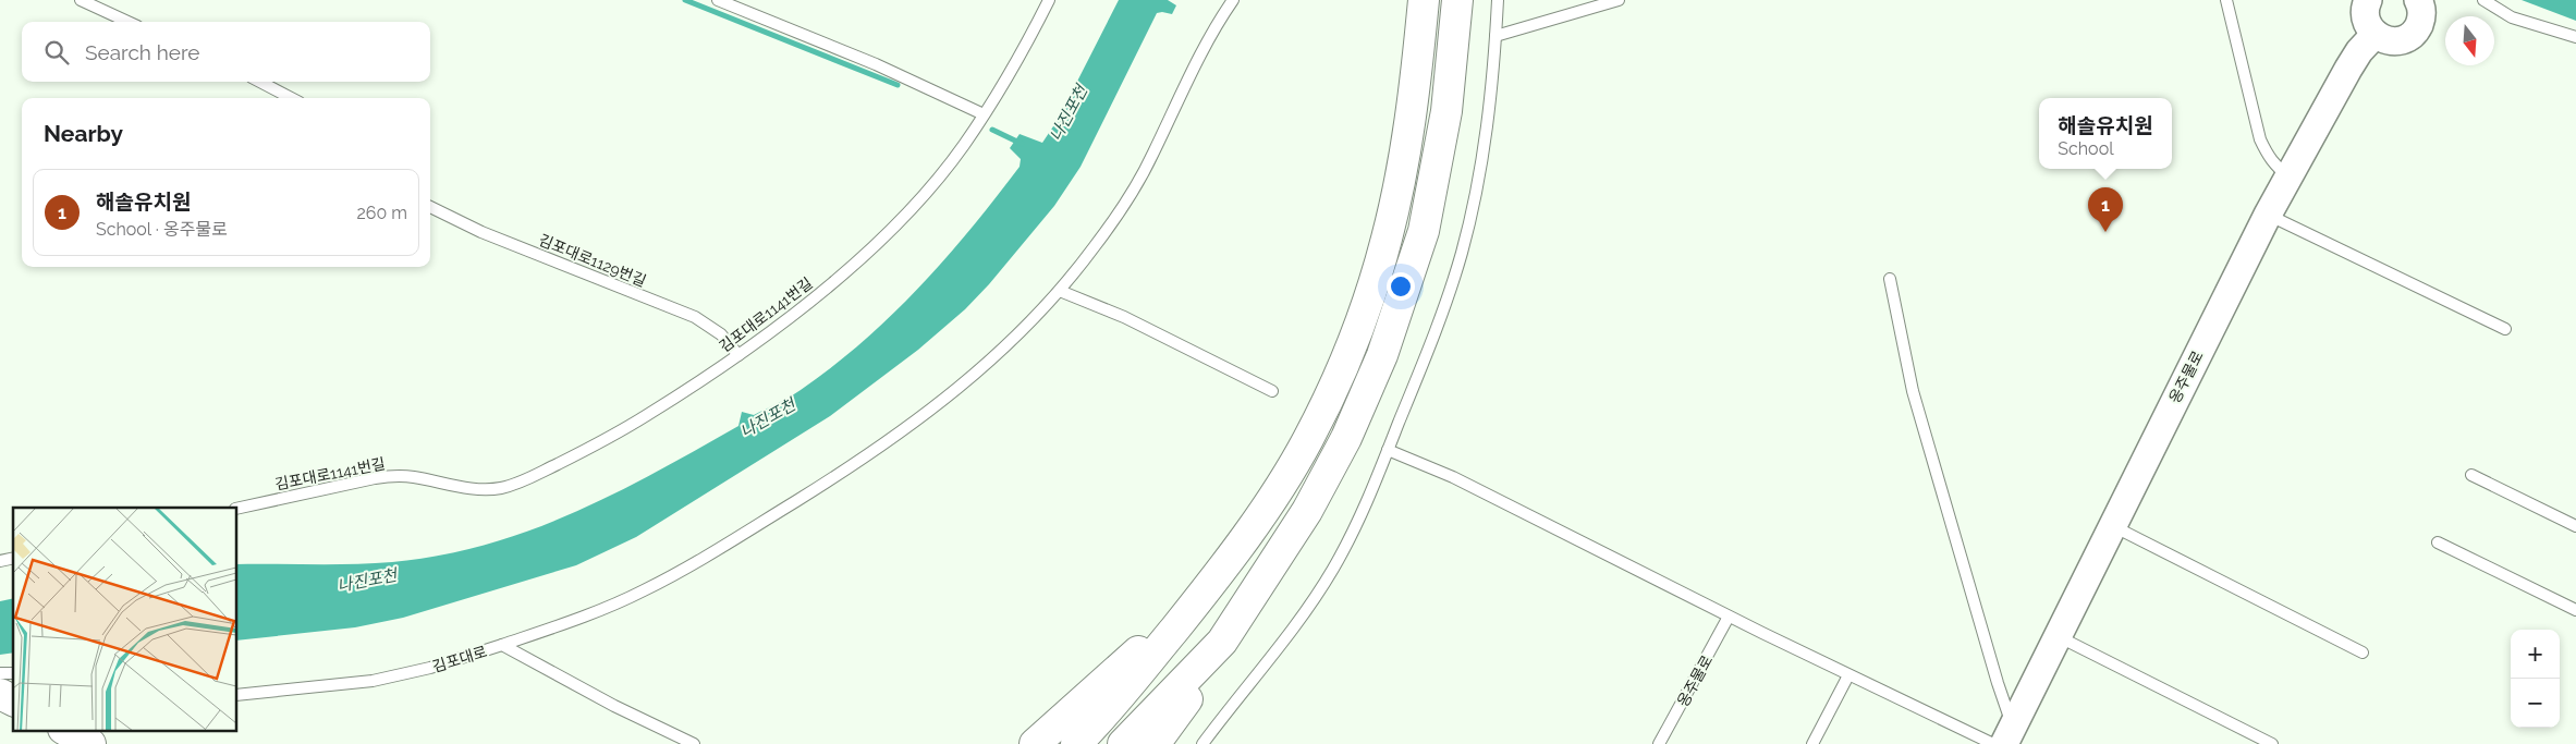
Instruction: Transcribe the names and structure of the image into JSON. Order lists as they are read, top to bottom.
{
  "streets": {
    "street": ["옹주물로"],
    "lane": ["김포대로1129번길", "김포대로1141번길", "김포대로"]
  },
  "crossings": [
    ["김포대로1129번길", "김포대로1141번길"]
  ],
  "water": ["나진포천"],
  "north": "bottom",
  "page": {
    "search": "Search here",
    "popup": ["해솔유치원", "School"],
    "heading": "Nearby",
    "list": [
      {
        "mark": "1",
        "name": "해솔유치원",
        "note": "School · 옹주물로",
        "value": "260 m"
      }
    ],
    "pins": "1",
    "map_buttons": ["+", "−"]
  }
}
